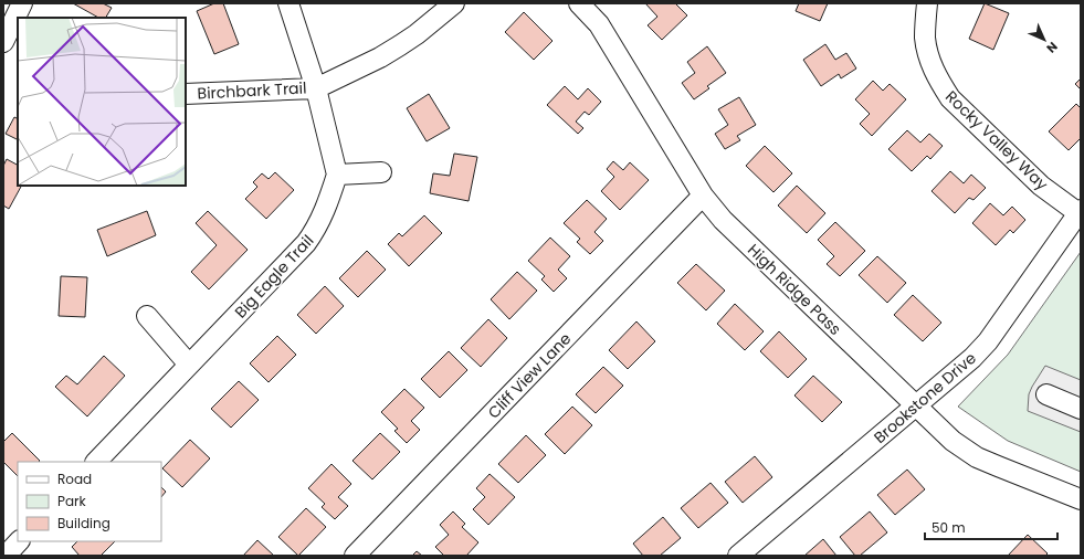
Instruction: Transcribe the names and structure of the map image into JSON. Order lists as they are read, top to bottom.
{
  "streets": {
    "street": [
      "Birchbark Trail",
      "Rocky Valley Way",
      "Big Eagle Trail",
      "High Ridge Pass",
      "Cliff View Lane",
      "Brookstone Drive"
    ]
  },
  "crossings": [
    ["Rocky Valley Way", "Brookstone Drive"],
    ["High Ridge Pass", "Cliff View Lane"],
    ["High Ridge Pass", "Brookstone Drive"]
  ],
  "legend": ["Road", "Park", "Building"],
  "scale_bar": "50 m",
  "north": "bottom right"
}
